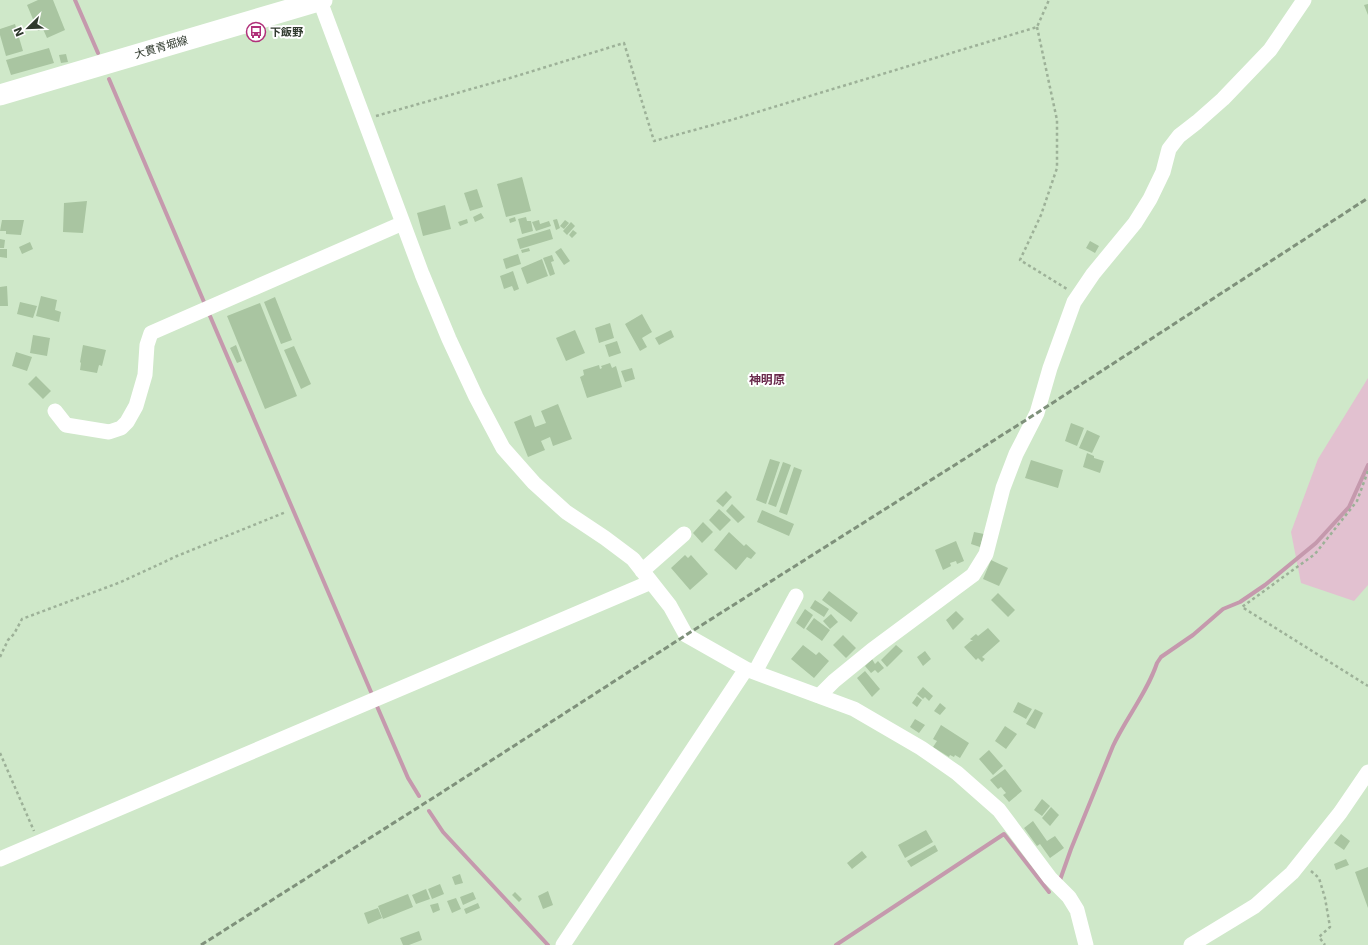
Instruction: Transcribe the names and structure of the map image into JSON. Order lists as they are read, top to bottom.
{
  "streets": {
    "main road": ["大貫青堀線"]
  },
  "districts": ["神明原"],
  "places": {
    "bus stop": ["下飯野"]
  },
  "north": "bottom left"
}
